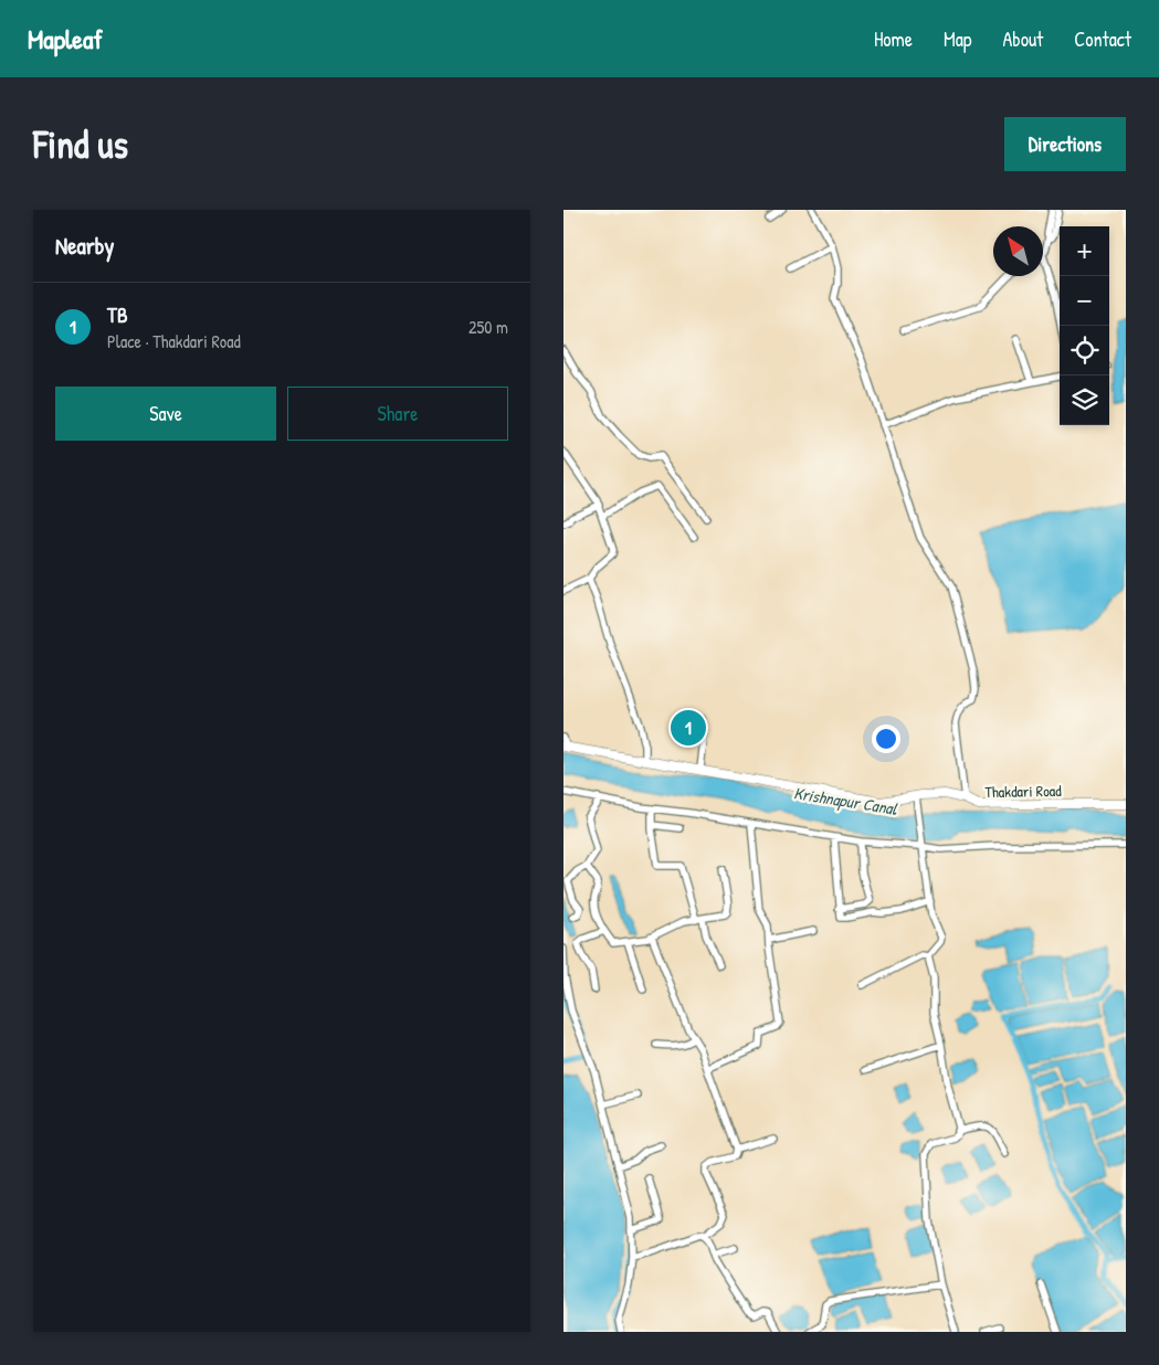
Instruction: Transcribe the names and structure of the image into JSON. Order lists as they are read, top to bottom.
{
  "streets": {
    "street": ["Thakdari Road"]
  },
  "water": ["Krishnapur Canal"],
  "north": "top left",
  "page": {
    "header": "Mapleaf",
    "nav": [
      "Home",
      "Map",
      "About",
      "Contact"
    ],
    "buttons": [
      "Directions",
      ["Save", "Share"]
    ],
    "title": "Find us",
    "heading": "Nearby",
    "map_buttons": ["+", "−"],
    "list": [
      {
        "mark": "1",
        "name": "TB",
        "note": "Place · Thakdari Road",
        "value": "250 m"
      }
    ],
    "pins": "1"
  }
}
